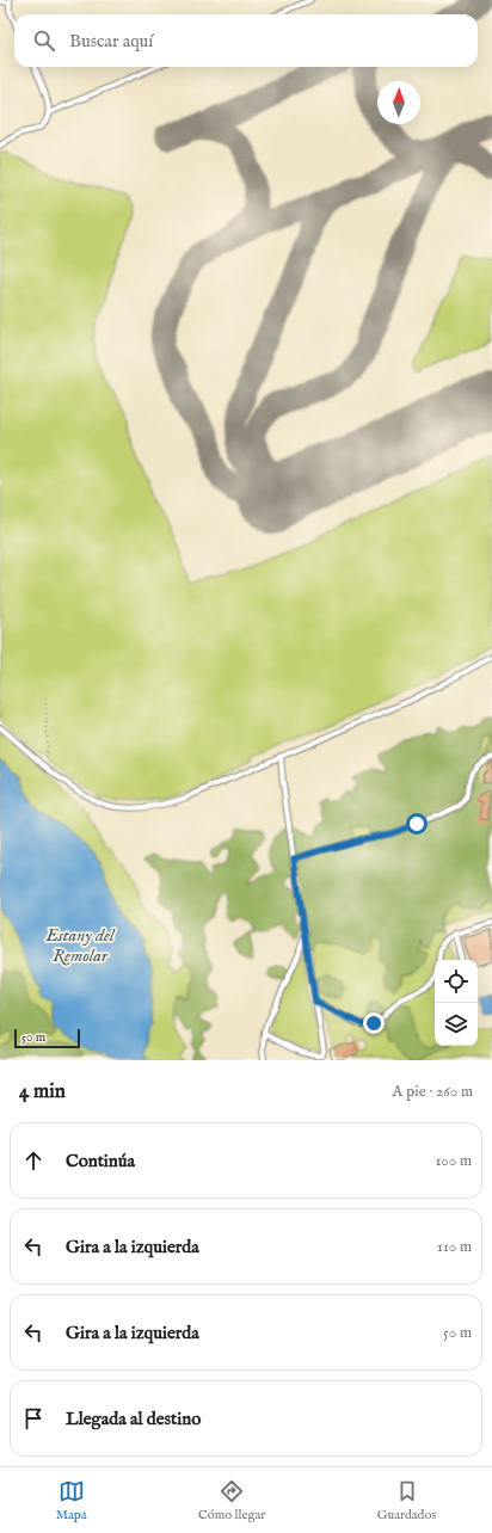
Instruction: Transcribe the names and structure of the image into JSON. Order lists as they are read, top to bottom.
{
  "water": ["Estany del Remolar"],
  "scale_bar": "50 m",
  "north": "top",
  "page": {
    "search": "Buscar aquí",
    "scale": "50 m",
    "heading": ["4 min", "A pie · 260 m"],
    "list": [
      ["Continúa", "100 m"],
      ["Gira a la izquierda", "110 m"],
      ["Gira a la izquierda", "50 m"],
      "Llegada al destino"
    ],
    "nav": ["Mapa", "Cómo llegar", "Guardados"]
  }
}
